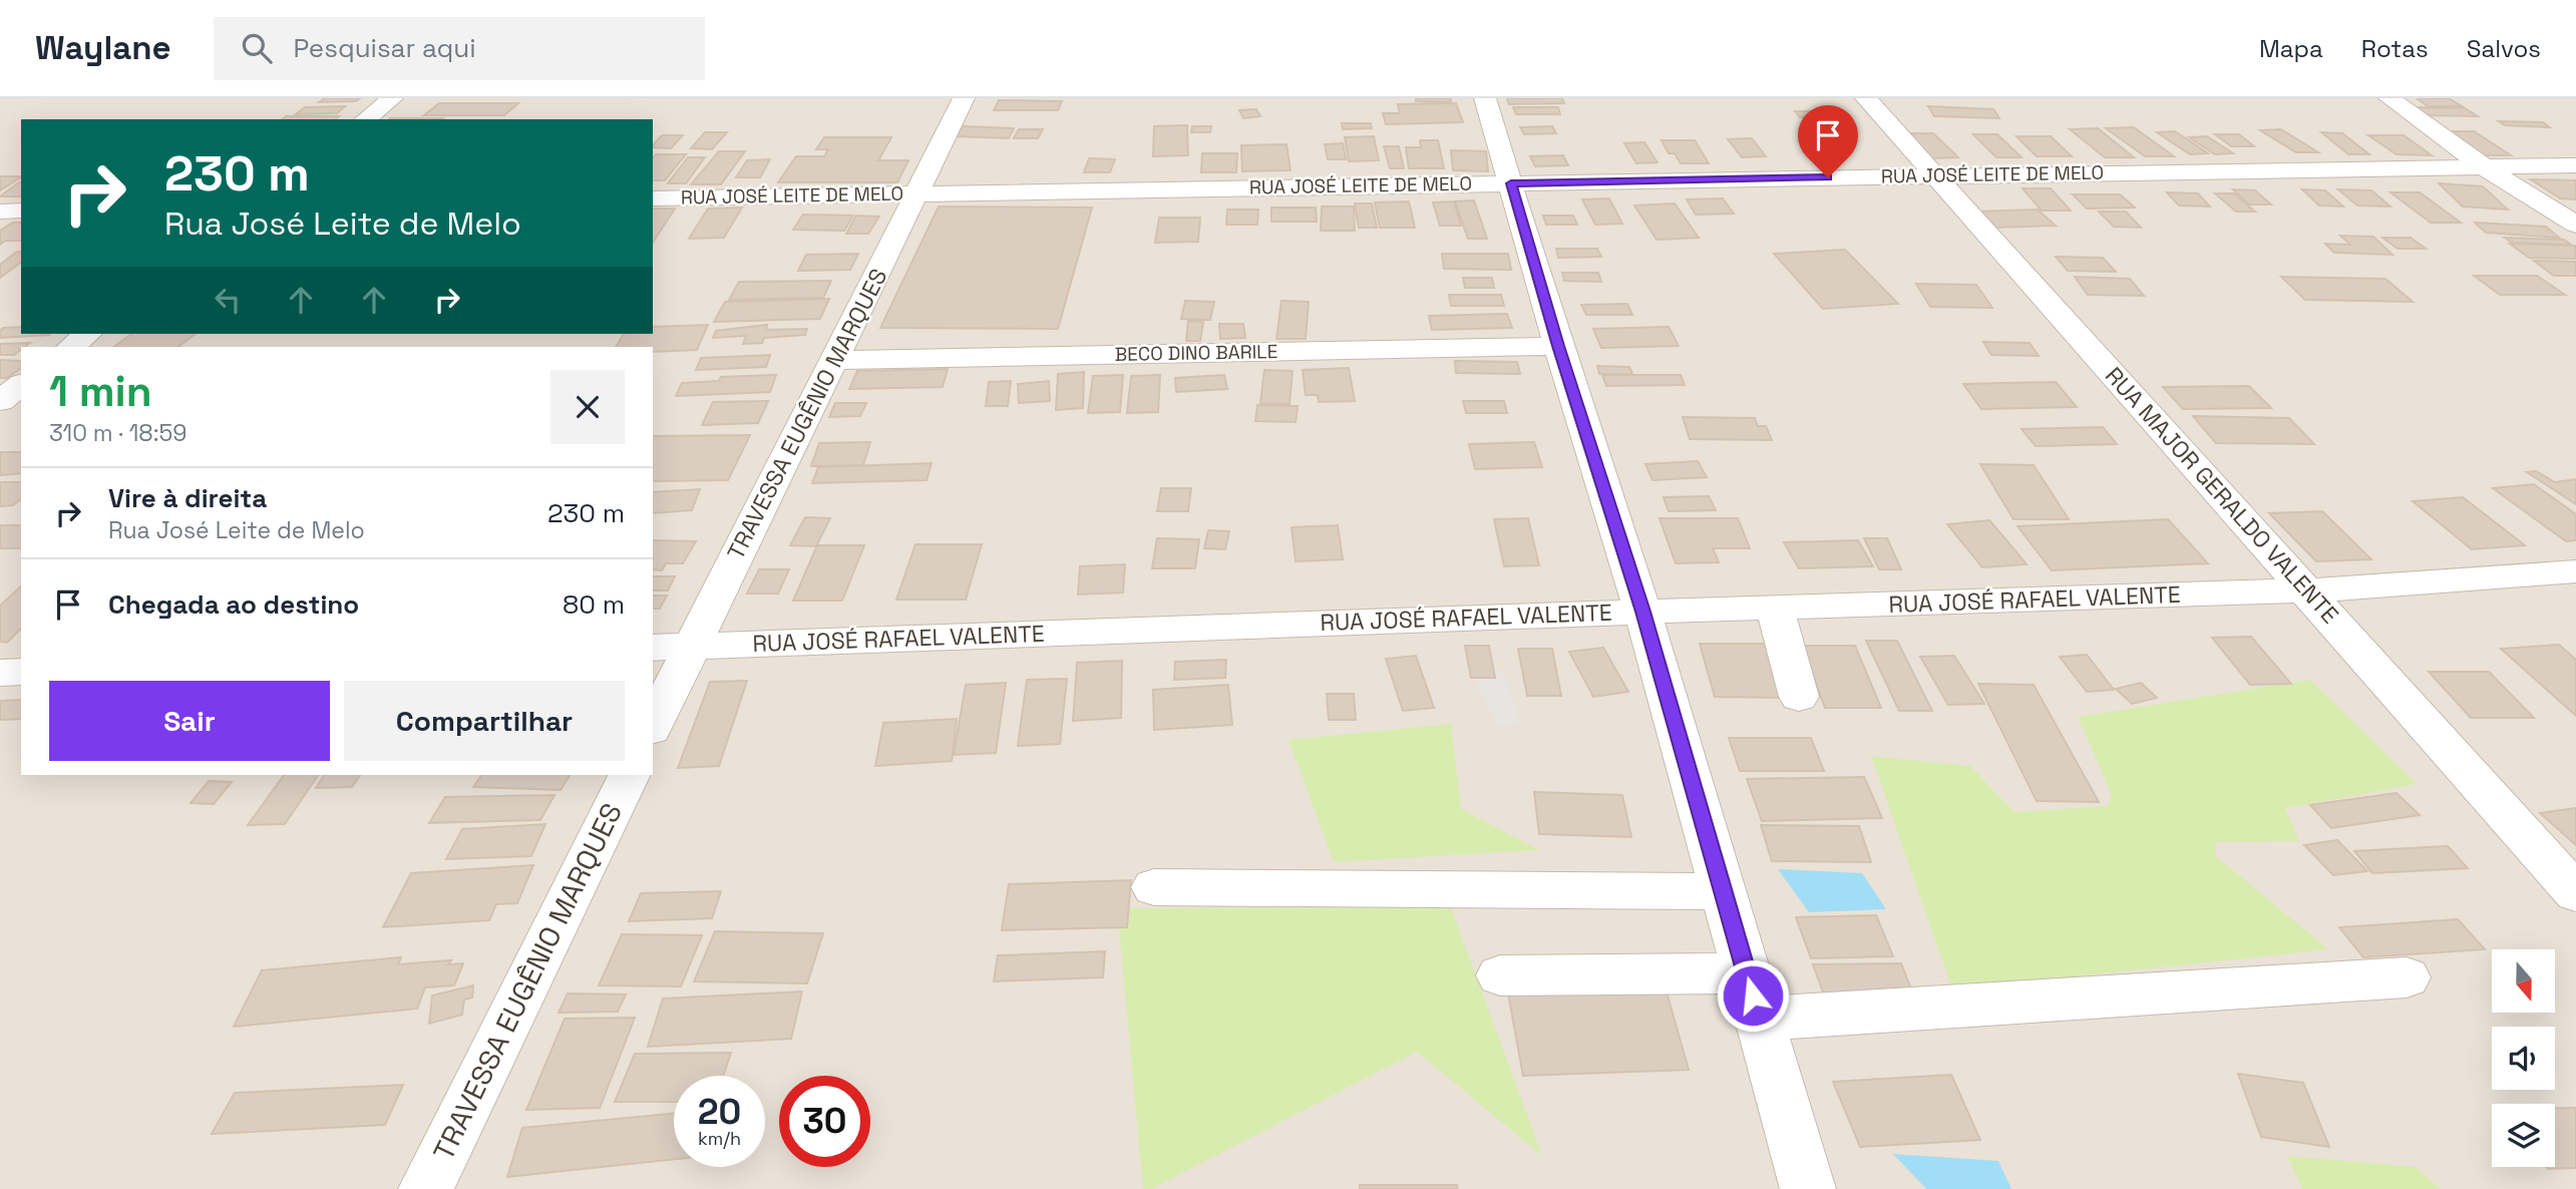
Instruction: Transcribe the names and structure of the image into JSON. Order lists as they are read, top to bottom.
{
  "streets": {
    "street": [
      "RUA JOSÉ LEITE DE MELO",
      "BECO DINO BARILE",
      "TRAVESSA EUGÊNIO MARQUES",
      "RUA MAJOR GERALDO VALENTE",
      "RUA JOSÉ RAFAEL VALENTE"
    ]
  },
  "crossings": [
    ["RUA JOSÉ LEITE DE MELO", "TRAVESSA EUGÊNIO MARQUES"],
    ["RUA JOSÉ LEITE DE MELO", "RUA MAJOR GERALDO VALENTE"],
    ["BECO DINO BARILE", "TRAVESSA EUGÊNIO MARQUES"],
    ["TRAVESSA EUGÊNIO MARQUES", "RUA JOSÉ RAFAEL VALENTE"],
    ["RUA MAJOR GERALDO VALENTE", "RUA JOSÉ RAFAEL VALENTE"]
  ],
  "north": "bottom",
  "page": {
    "header": "Waylane",
    "search": "Pesquisar aqui",
    "nav": ["Mapa", "Rotas", "Salvos"],
    "turn": ["230 m", "Rua José Leite de Melo"],
    "heading": ["1 min", "310 m · 18:59"],
    "list": [
      {
        "name": "Vire à direita",
        "note": "Rua José Leite de Melo",
        "value": "230 m"
      },
      {
        "name": "Chegada ao destino",
        "value": "80 m"
      }
    ],
    "buttons": ["Sair", "Compartilhar"],
    "speed": "20 km/h",
    "limit": "30"
  }
}
